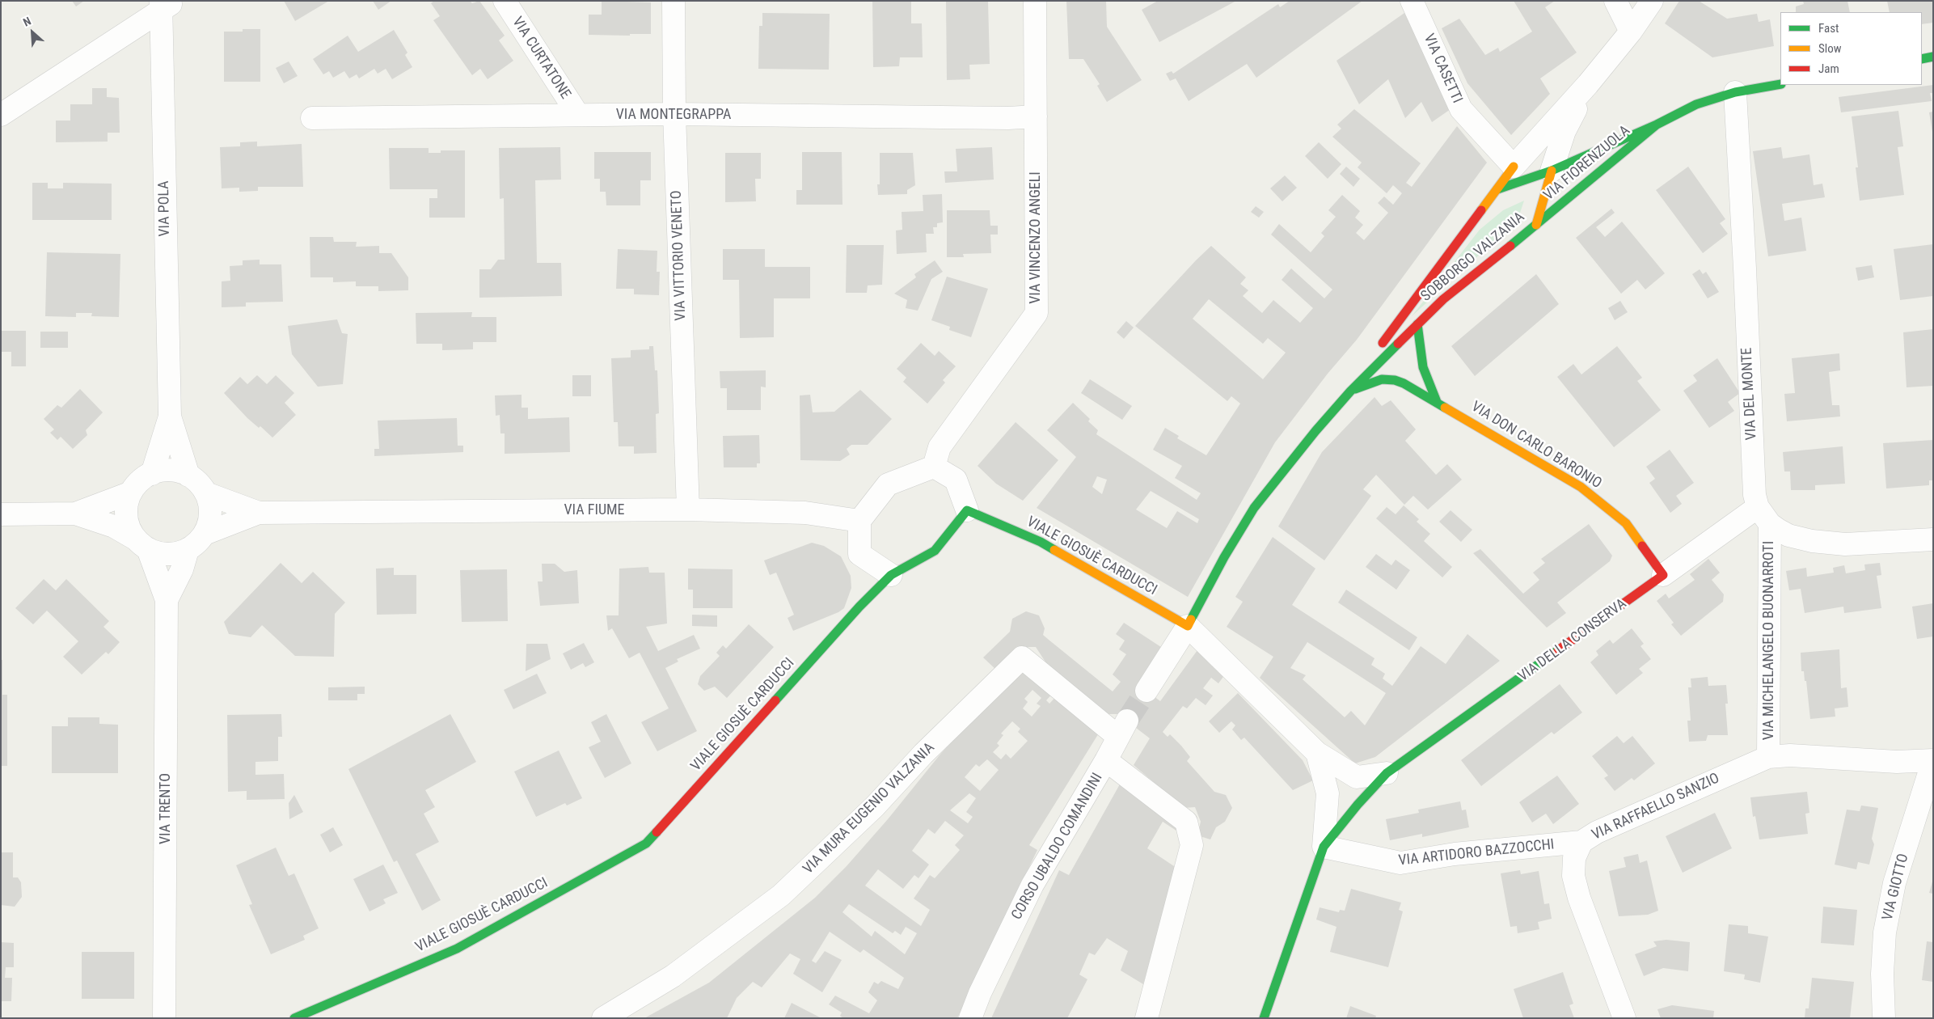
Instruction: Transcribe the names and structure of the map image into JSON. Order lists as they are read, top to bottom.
{
  "streets": {
    "street": [
      "VIA CURTATONE",
      "VIA CASETTI",
      "VIA MONTEGRAPPA",
      "VIA FIORENZUOLA",
      "VIA POLA",
      "VIA VINCENZO ANGELI",
      "VIA VITTORIO VENETO",
      "SOBBORGO VALZANIA",
      "VIA DEL MONTE",
      "VIA DON CARLO BARONIO",
      "VIA FIUME",
      "VIALE GIOSUÈ CARDUCCI",
      "VIA DELLA CONSERVA",
      "VIA MICHELANGELO BUONARROTI",
      "VIA RAFFAELLO SANZIO",
      "VIA TRENTO",
      "VIA MURA EUGENIO VALZANIA",
      "CORSO UBALDO COMANDINI",
      "VIA ARTIDORO BAZZOCCHI",
      "VIA GIOTTO"
    ]
  },
  "crossings": [
    ["VIA CURTATONE", "VIA MONTEGRAPPA"],
    ["VIA CASETTI", "SOBBORGO VALZANIA"],
    ["VIA MONTEGRAPPA", "VIA VINCENZO ANGELI"],
    ["VIA MONTEGRAPPA", "VIA VITTORIO VENETO"],
    ["VIA FIORENZUOLA", "SOBBORGO VALZANIA"],
    ["VIA FIORENZUOLA", "VIA DEL MONTE"],
    ["VIA VINCENZO ANGELI", "VIA FIUME"],
    ["VIA VINCENZO ANGELI", "VIALE GIOSUÈ CARDUCCI"],
    ["VIA VITTORIO VENETO", "VIA FIUME"],
    ["SOBBORGO VALZANIA", "VIA DON CARLO BARONIO"],
    ["SOBBORGO VALZANIA", "VIALE GIOSUÈ CARDUCCI"],
    ["VIA DEL MONTE", "VIA DELLA CONSERVA"],
    ["VIA DEL MONTE", "VIA MICHELANGELO BUONARROTI"],
    ["VIA DON CARLO BARONIO", "VIA DELLA CONSERVA"],
    ["VIA FIUME", "VIALE GIOSUÈ CARDUCCI"],
    ["VIA DELLA CONSERVA", "VIA MICHELANGELO BUONARROTI"],
    ["VIA DELLA CONSERVA", "VIA ARTIDORO BAZZOCCHI"],
    ["VIA MICHELANGELO BUONARROTI", "VIA RAFFAELLO SANZIO"],
    ["VIA RAFFAELLO SANZIO", "VIA ARTIDORO BAZZOCCHI"],
    ["VIA RAFFAELLO SANZIO", "VIA GIOTTO"],
    ["VIA MURA EUGENIO VALZANIA", "CORSO UBALDO COMANDINI"]
  ],
  "legend": ["Fast", "Slow", "Jam"],
  "north": "top left"
}
